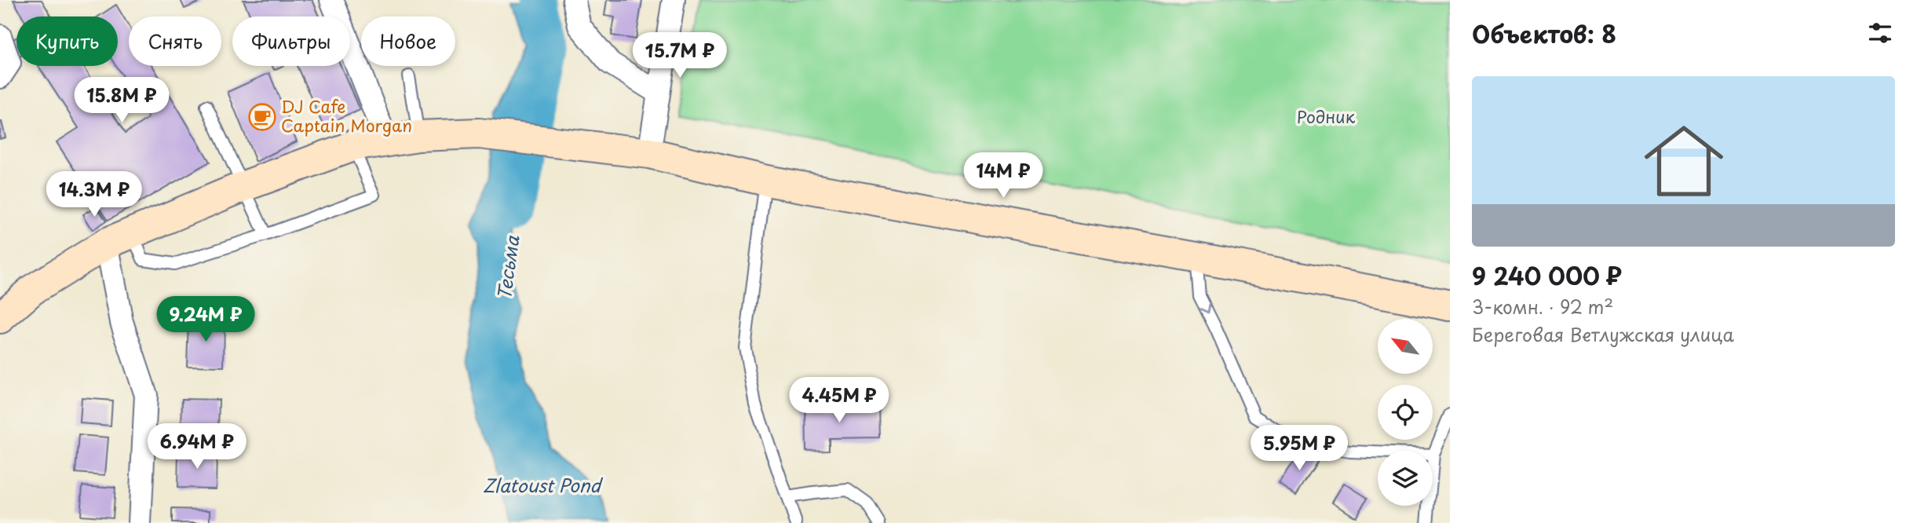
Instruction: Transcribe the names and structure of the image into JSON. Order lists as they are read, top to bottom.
{
  "water": ["Тесьма", "Zlatoust Pond"],
  "parks": ["Родник"],
  "places": {
    "cafe": ["DJ Cafe Captain Morgan"]
  },
  "north": "top left",
  "page": {
    "heading": "Объектов: 8",
    "chip": [
      "Купить",
      "Снять",
      "Фильтры",
      "Новое"
    ],
    "price": [
      "15.7M ₽",
      "15.8M ₽",
      "14M ₽",
      "14.3M ₽",
      "9.24M ₽",
      "4.45M ₽",
      "6.94M ₽",
      "5.95M ₽"
    ],
    "list": [
      {
        "name": "9 240 000 ₽",
        "note": "3-комн. · 92 m² · Береговая Ветлужская улица"
      }
    ]
  }
}
